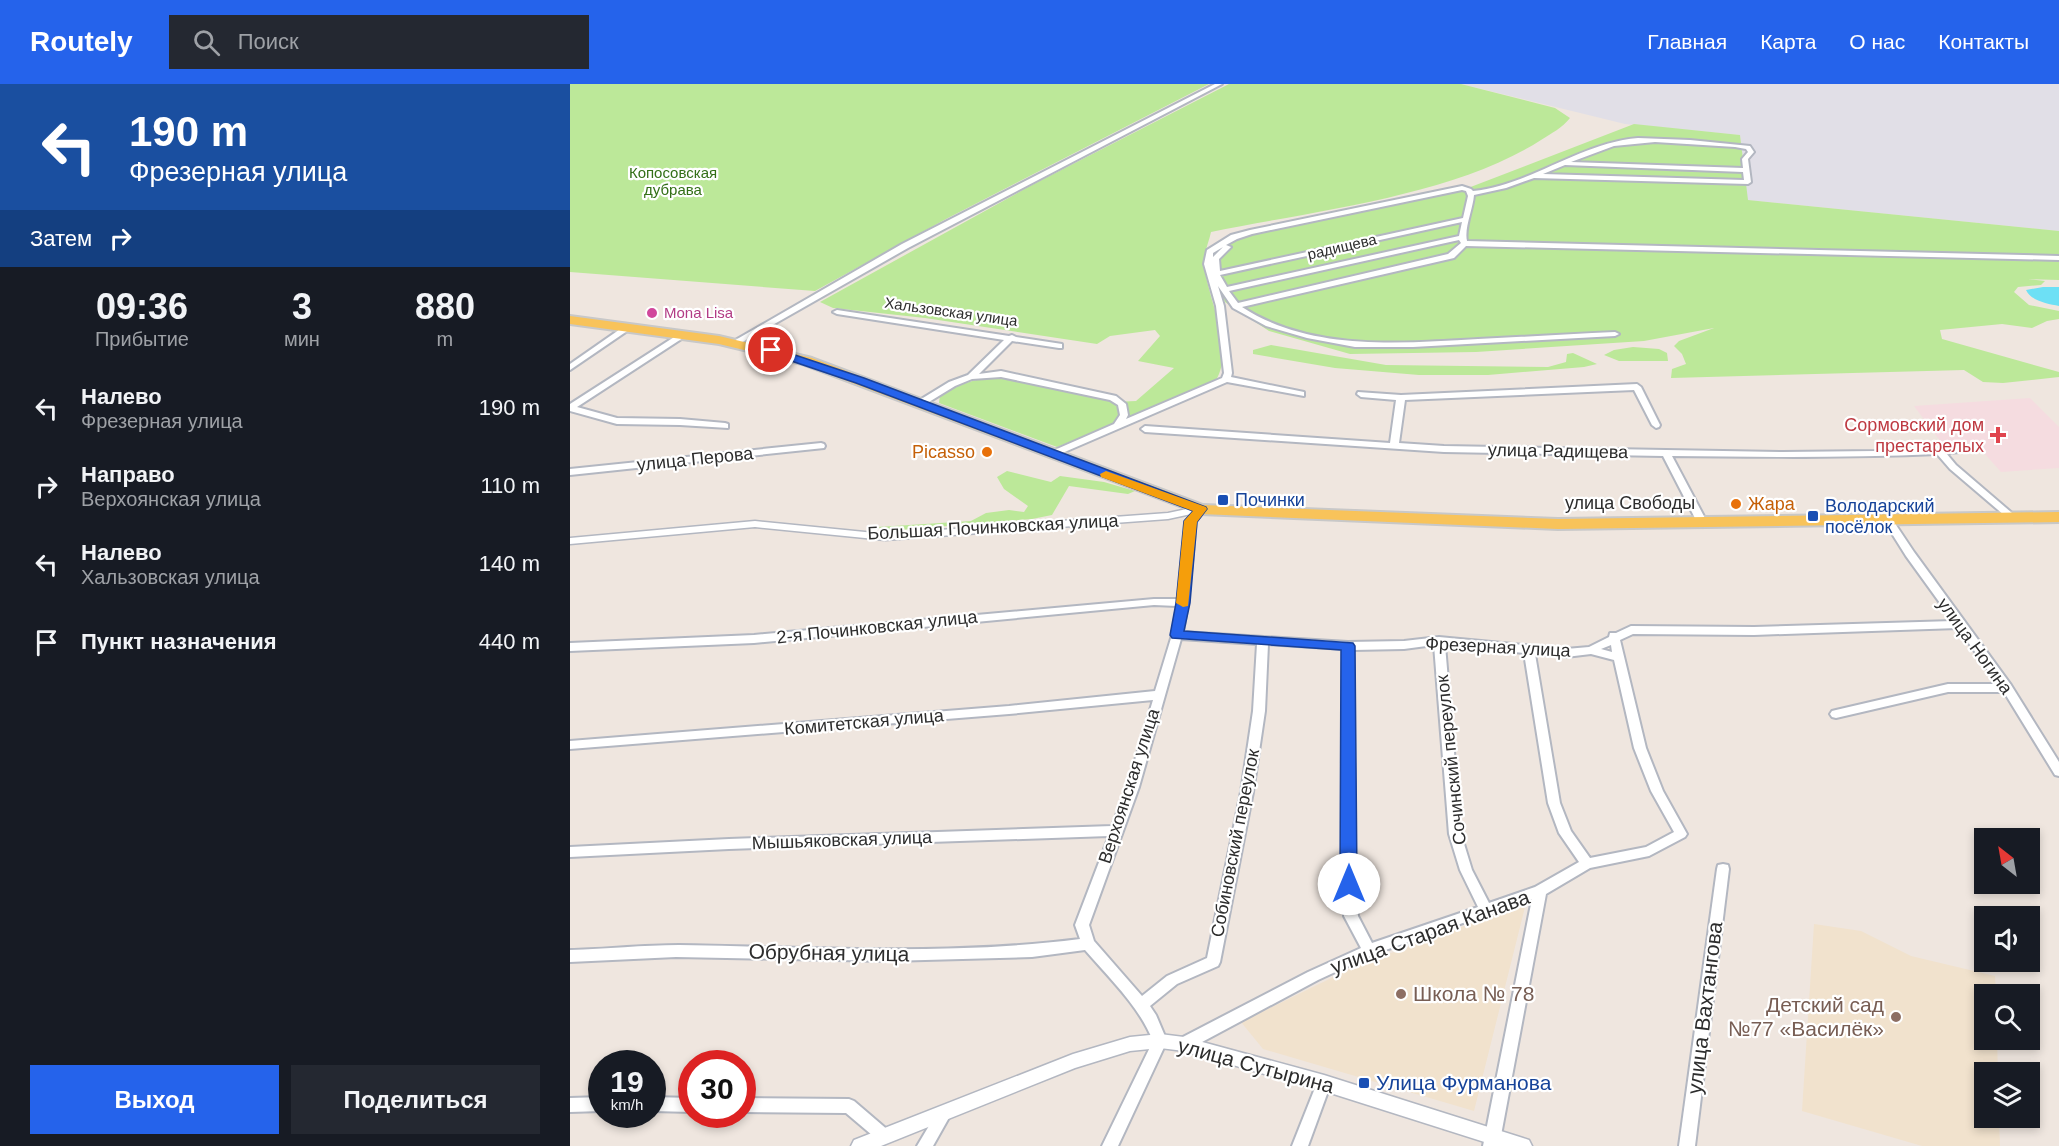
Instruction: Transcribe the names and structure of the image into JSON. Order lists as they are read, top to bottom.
{
  "streets": {
    "main road": ["улица Свободы"],
    "street": [
      "радищева",
      "Хальзовская улица",
      "улица Радищева",
      "улица Перова",
      "Большая Починковская улица",
      "2-я Починковская улица",
      "улица Ногина",
      "Фрезерная улица",
      "Комитетская улица",
      "Сочинский переулок",
      "Верхоянская улица",
      "Мышьяковская улица",
      "Собиновский переулок",
      "улица Старая Канава",
      "Обрубная улица",
      "улица Вахтангова",
      "улица Сутырина"
    ]
  },
  "crossings": [
    ["улица Свободы", "Большая Починковская улица"],
    ["улица Свободы", "улица Ногина"],
    ["улица Свободы", "Верхоянская улица"],
    ["Большая Починковская улица", "Верхоянская улица"],
    ["2-я Починковская улица", "Верхоянская улица"],
    ["улица Ногина", "Фрезерная улица"],
    ["Фрезерная улица", "Сочинский переулок"],
    ["Фрезерная улица", "Верхоянская улица"],
    ["Фрезерная улица", "Собиновский переулок"],
    ["Комитетская улица", "Верхоянская улица"],
    ["Сочинский переулок", "улица Старая Канава"],
    ["Верхоянская улица", "Мышьяковская улица"],
    ["Верхоянская улица", "Обрубная улица"],
    ["улица Старая Канава", "улица Сутырина"]
  ],
  "parks": ["Копосовская дубрава"],
  "places": {
    "other": [
      "Mona Lisa",
      "Picasso",
      "Жара",
      "Школа № 78",
      "Детский сад №77 «Василёк»"
    ],
    "health": ["Сормовский дом престарелых"],
    "transit": ["Починки", "Володарский посёлок", "Улица Фурманова"]
  },
  "north": "top left",
  "page": {
    "header": "Routely",
    "search": "Поиск",
    "nav": [
      "Главная",
      "Карта",
      "О нас",
      "Контакты"
    ],
    "turn": ["190 m", "Фрезерная улица"],
    "then": "Затем",
    "eta": [
      "09:36",
      "Прибытие",
      "3",
      "мин",
      "880",
      "m"
    ],
    "list": [
      {
        "name": "Налево",
        "note": "Фрезерная улица",
        "value": "190 m"
      },
      {
        "name": "Направо",
        "note": "Верхоянская улица",
        "value": "110 m"
      },
      {
        "name": "Налево",
        "note": "Хальзовская улица",
        "value": "140 m"
      },
      {
        "name": "Пункт назначения",
        "value": "440 m"
      }
    ],
    "speed": "19 km/h",
    "limit": "30",
    "buttons": ["Выход", "Поделиться"]
  }
}
